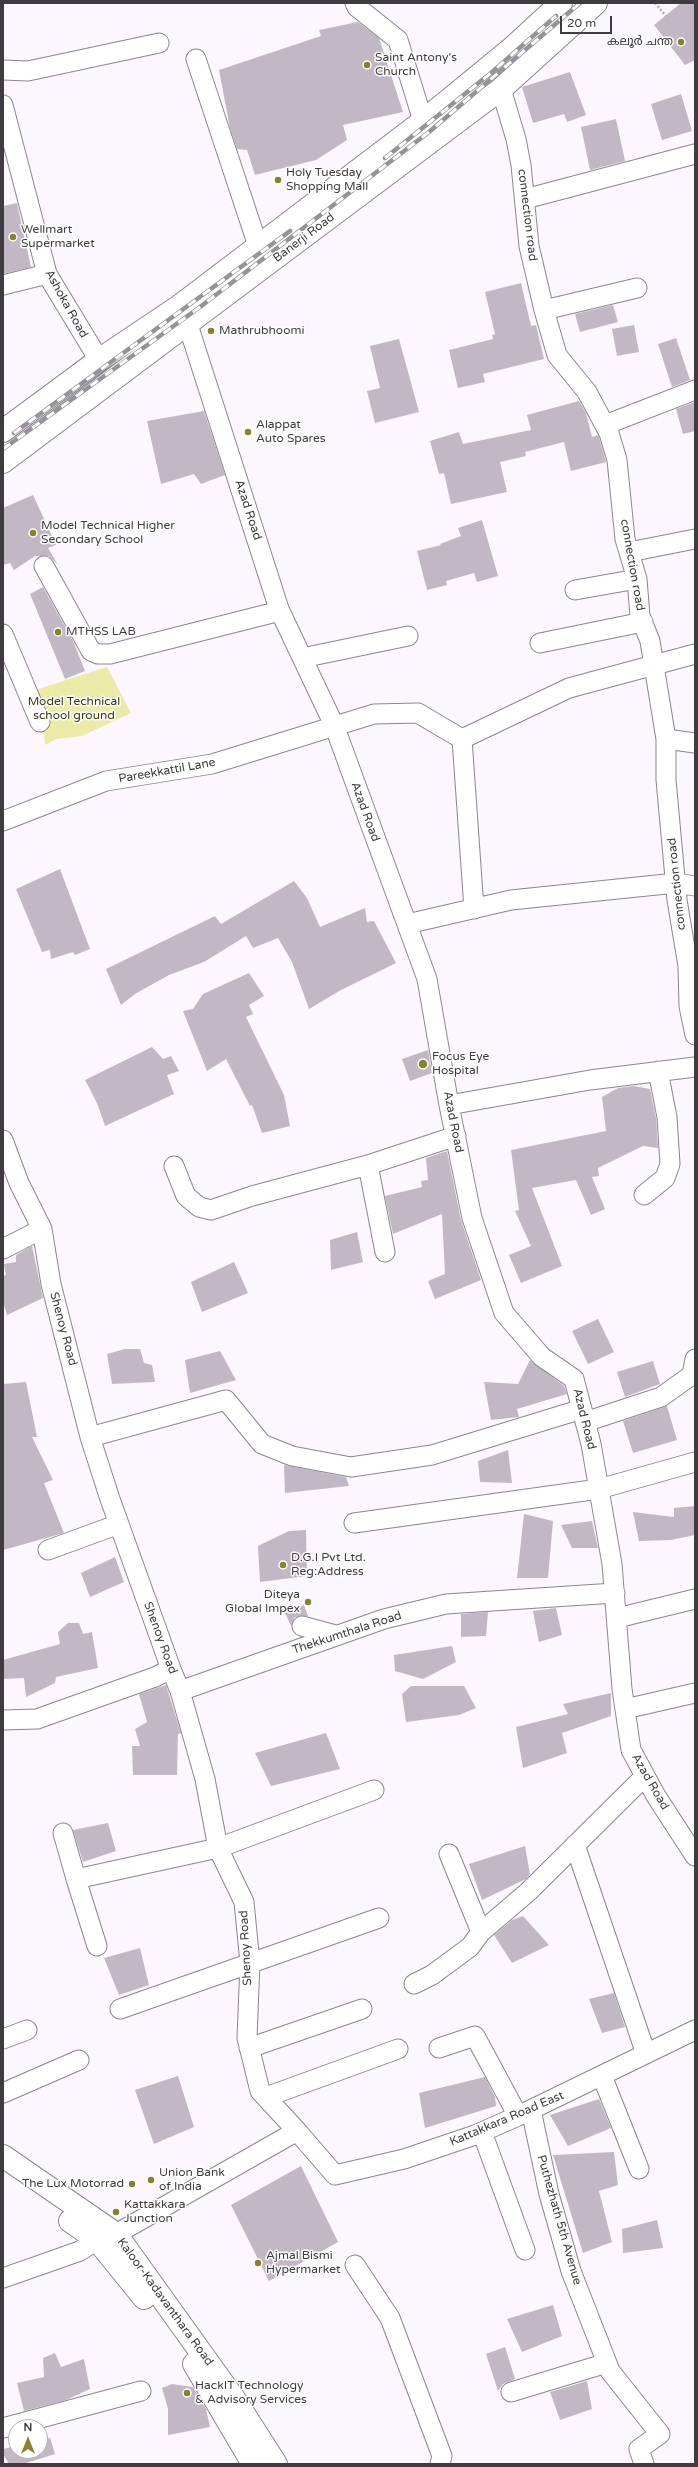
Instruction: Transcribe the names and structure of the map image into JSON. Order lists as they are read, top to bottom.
{
  "streets": {
    "main road": ["Banerji Road", "Kaloor-Kadavanthara Road"],
    "street": [
      "connection road",
      "Ashoka Road",
      "Azad Road",
      "Pareekkattil Lane",
      "Shenoy Road",
      "Thekkumthala Road",
      "Kattakkara Road East",
      "Puthezhath 5th Avenue"
    ]
  },
  "crossings": [
    ["connection road", "Banerji Road"],
    ["Banerji Road", "Ashoka Road"],
    ["Banerji Road", "Azad Road"],
    ["Azad Road", "Pareekkattil Lane"],
    ["Azad Road", "Thekkumthala Road"],
    ["Shenoy Road", "Thekkumthala Road"],
    ["Shenoy Road", "Kattakkara Road East"],
    ["Kattakkara Road East", "Puthezhath 5th Avenue"]
  ],
  "parks": ["Model Technical school ground"],
  "places": [
    "കലൂർ ചന്ത",
    "Saint Antony's Church",
    "Holy Tuesday Shopping Mall",
    "Wellmart Supermarket",
    "Mathrubhoomi",
    "Alappat Auto Spares",
    "Model Technical Higher Secondary School",
    "MTHSS LAB",
    "Focus Eye Hospital",
    "D.G.I Pvt Ltd. Reg:Address",
    "Diteya Global Impex",
    "Union Bank of India",
    "The Lux Motorrad",
    "Kattakkara Junction",
    "Ajmal Bismi Hypermarket",
    "HackIT Technology & Advisory Services"
  ],
  "scale_bar": "20 m",
  "north": "top"
}
